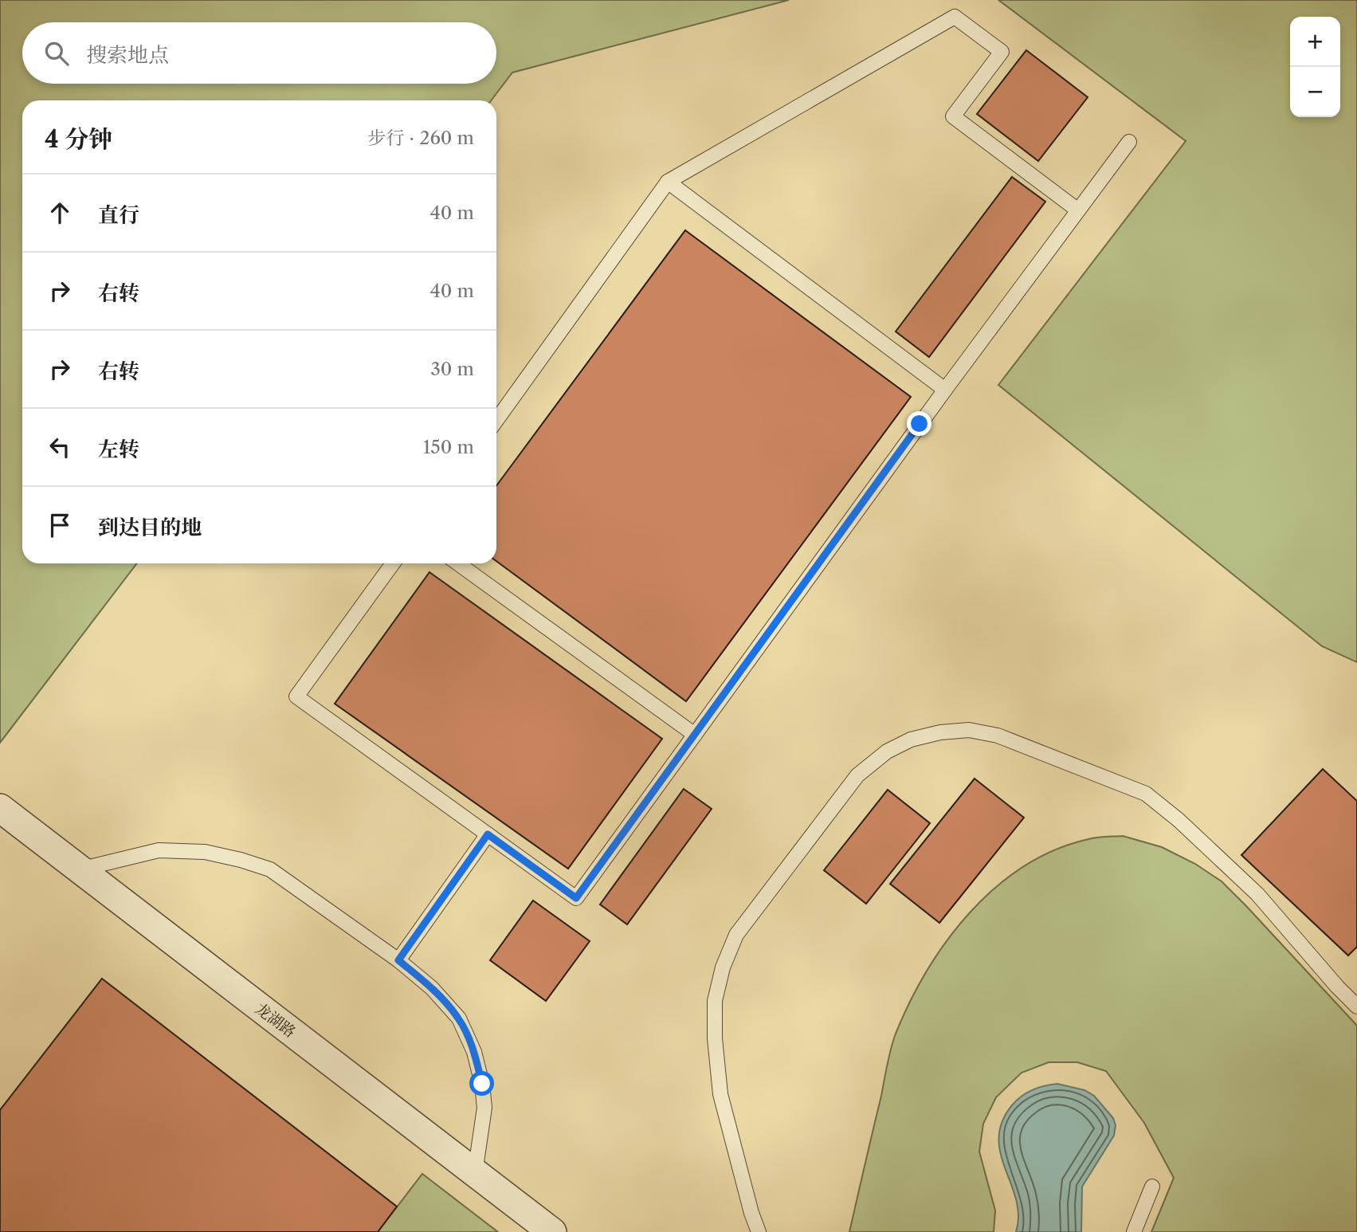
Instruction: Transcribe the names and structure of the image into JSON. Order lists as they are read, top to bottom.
{
  "streets": {
    "street": ["龙湖路"]
  },
  "page": {
    "map_buttons": ["+", "−"],
    "search": "搜索地点",
    "heading": ["4 分钟", "步行 · 260 m"],
    "list": [
      ["直行", "40 m"],
      ["右转", "40 m"],
      ["右转", "30 m"],
      ["左转", "150 m"],
      "到达目的地"
    ]
  }
}
